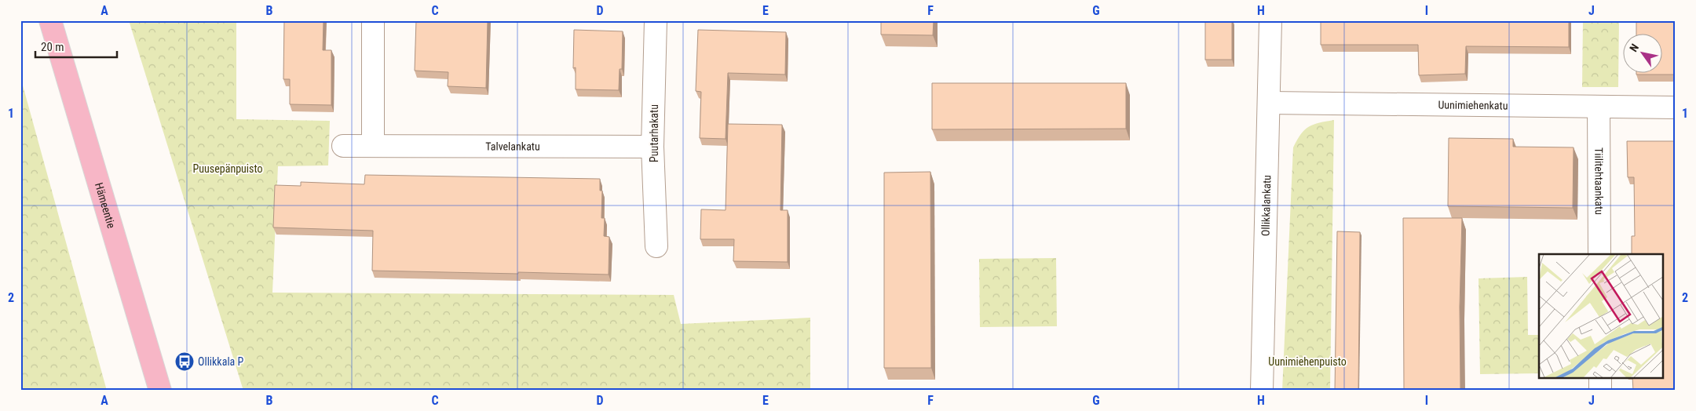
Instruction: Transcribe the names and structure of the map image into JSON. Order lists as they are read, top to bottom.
{
  "streets": {
    "main road": ["Hämeentie"],
    "street": [
      "Uunimiehenkatu",
      "Puutarhakatu",
      "Talvelankatu",
      "Tiilitehtaankatu",
      "Ollikkalankatu"
    ]
  },
  "crossings": [
    ["Uunimiehenkatu", "Tiilitehtaankatu"],
    ["Uunimiehenkatu", "Ollikkalankatu"],
    ["Puutarhakatu", "Talvelankatu"]
  ],
  "parks": ["Puusepänpuisto", "Uunimiehenpuisto"],
  "places": {
    "bus stop": ["Ollikkala P"]
  },
  "scale_bar": "20 m",
  "north": "top left",
  "grid": {
    "columns": [
      "A",
      "B",
      "C",
      "D",
      "E",
      "F",
      "G",
      "H",
      "I",
      "J"
    ],
    "rows": ["1", "2"]
  }
}
